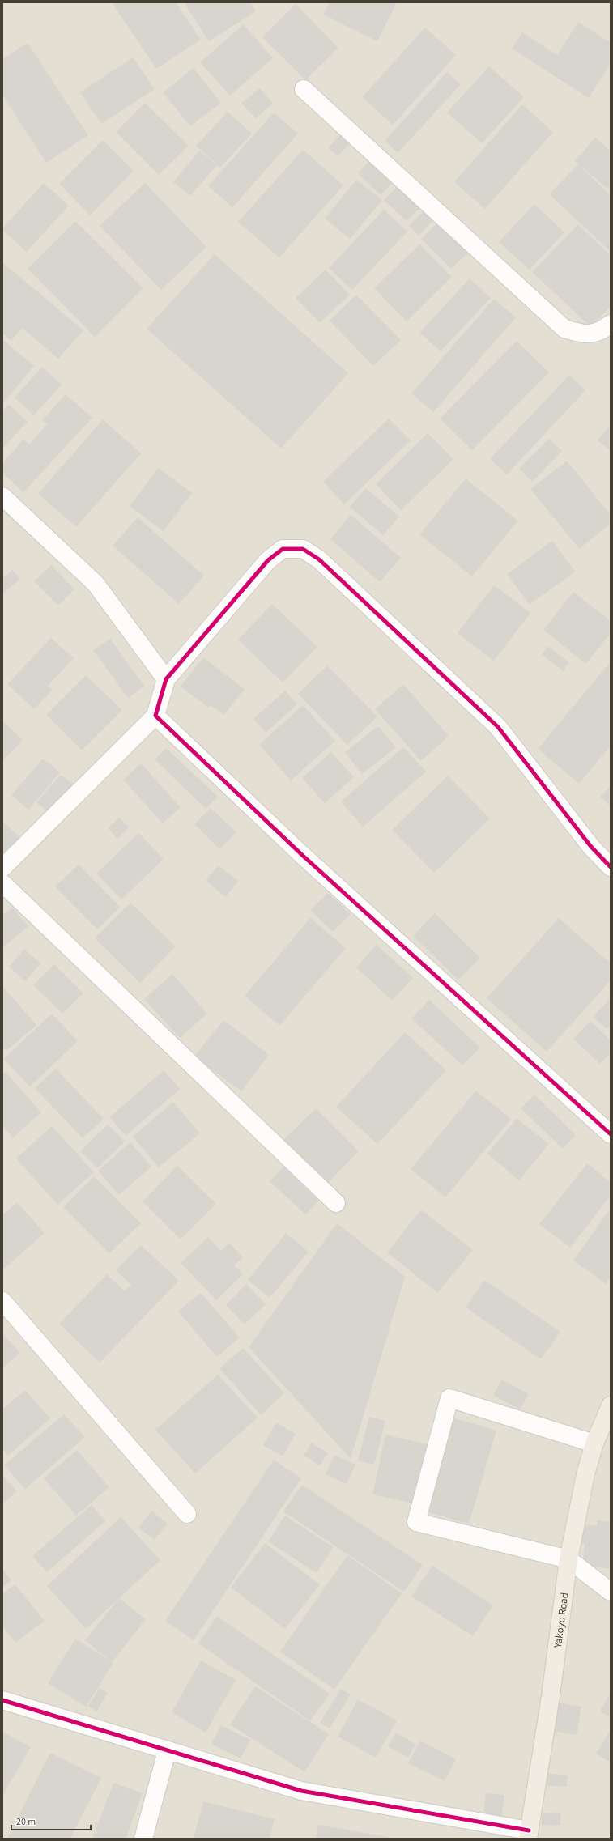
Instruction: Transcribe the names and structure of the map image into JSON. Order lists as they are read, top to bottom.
{
  "streets": {
    "main road": ["Yakoyo Road"]
  },
  "scale_bar": "20 m"
}
